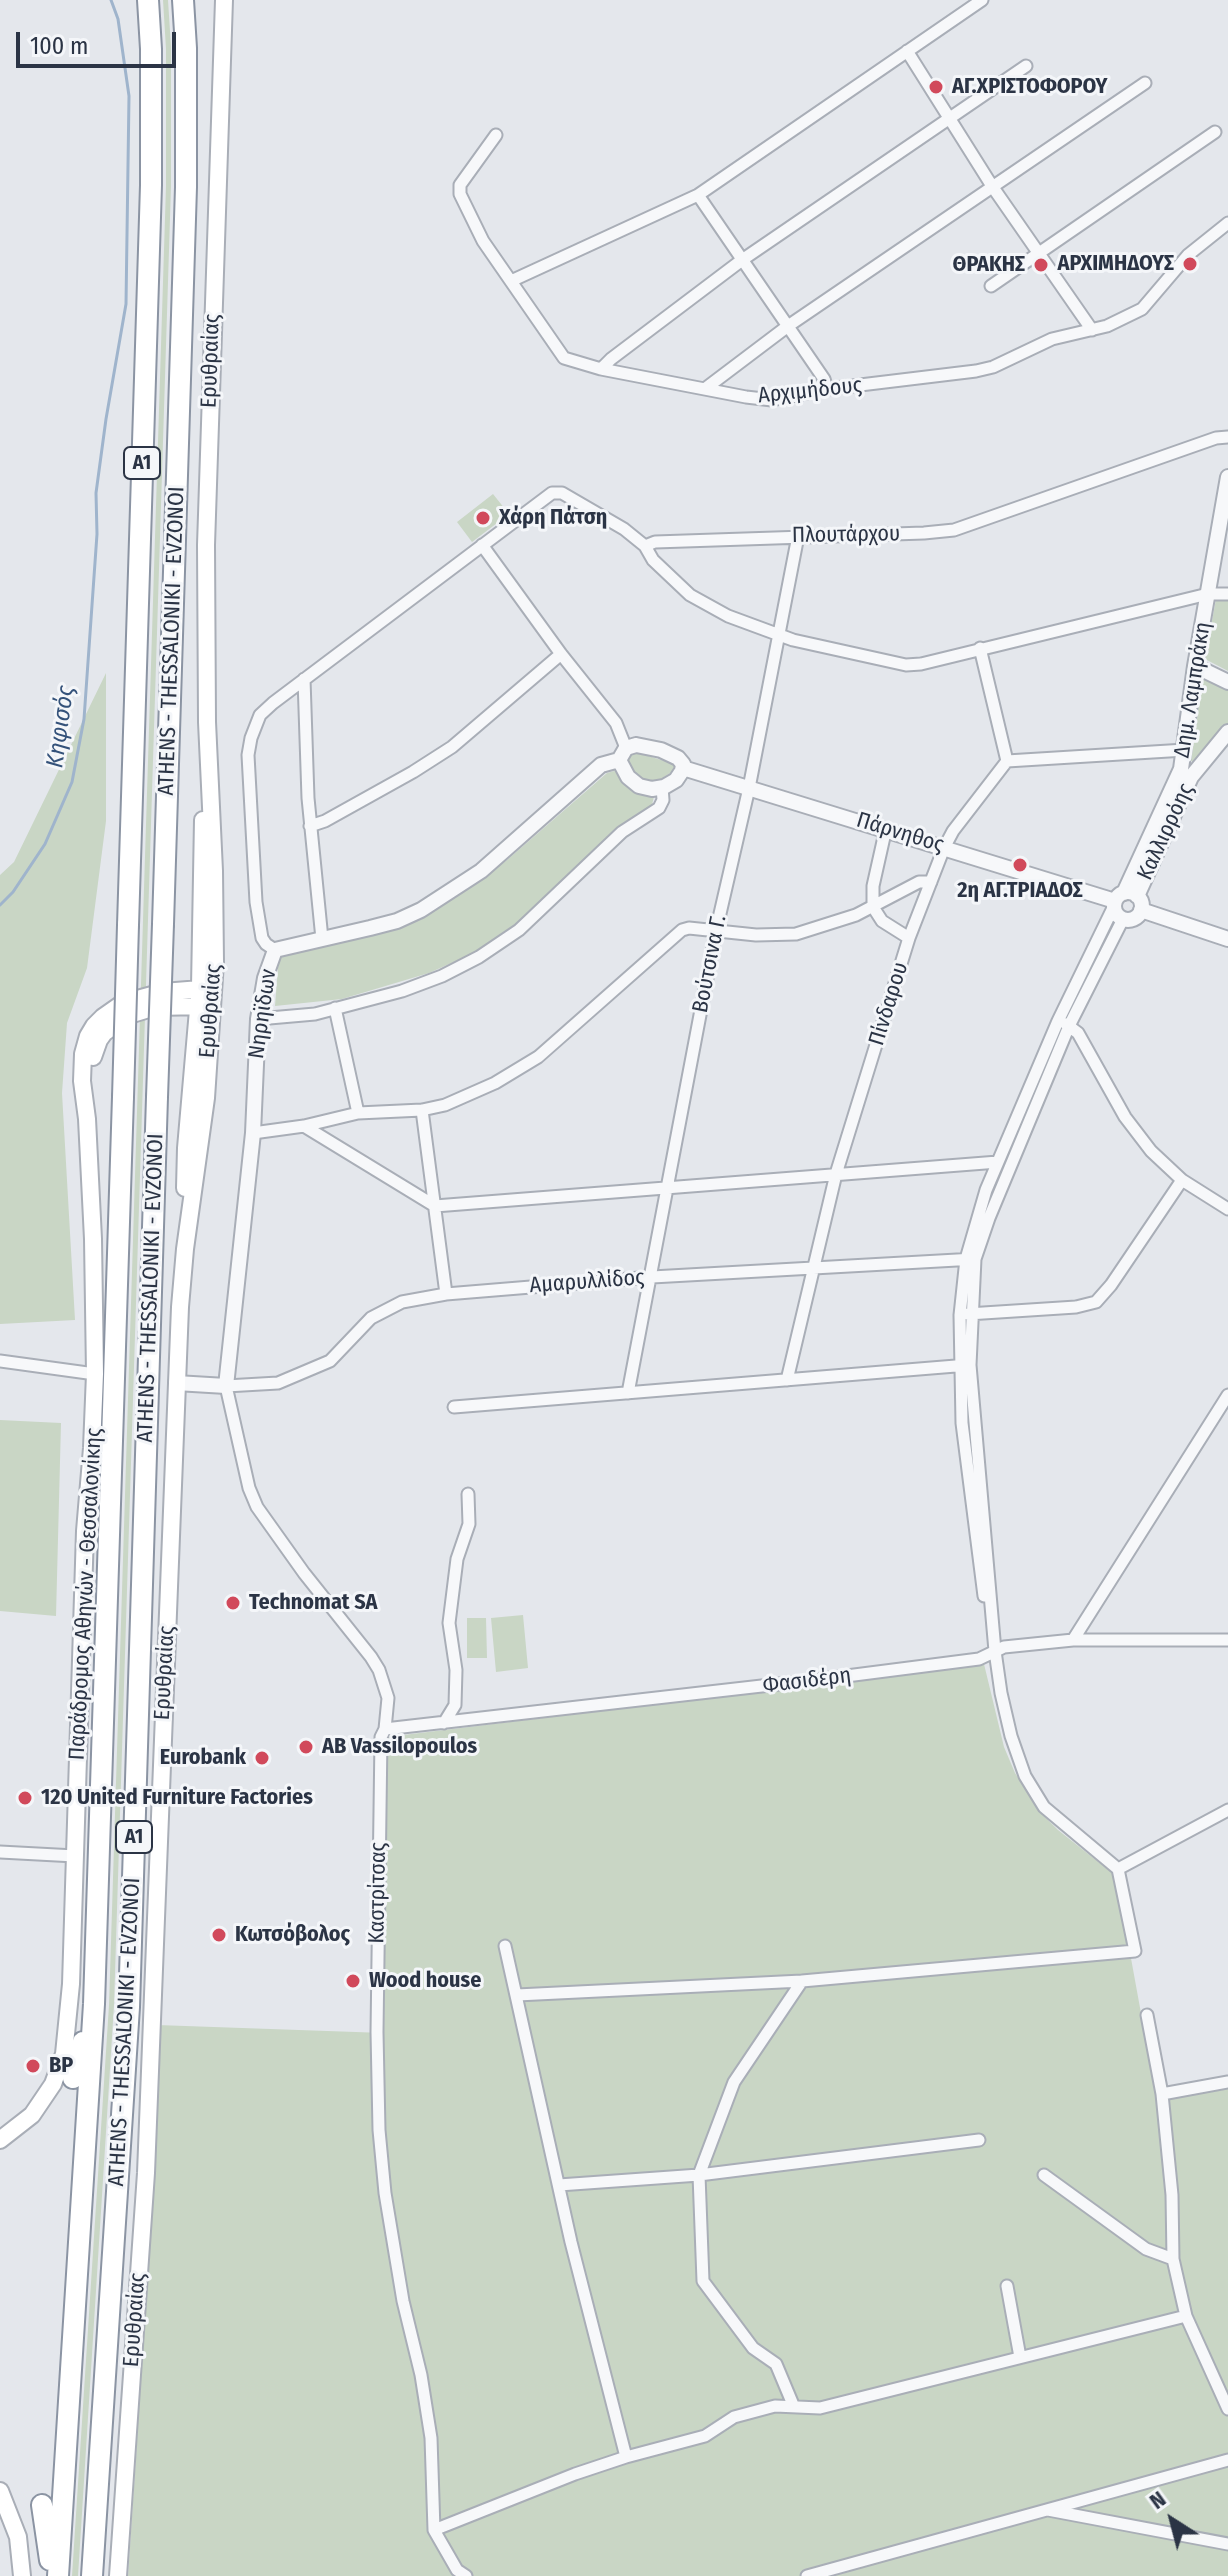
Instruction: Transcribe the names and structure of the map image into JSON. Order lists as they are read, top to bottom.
{
  "streets": {
    "highway": ["Α1", "ATHENS - THESSALONIKI - EVZONOI"],
    "main road": ["Ερυθραίας", "Παράδρομος Αθηνών - Θεσσαλονίκης"],
    "street": [
      "Αρχιμήδους",
      "Πλουτάρχου",
      "Δημ. Λαμπράκη",
      "Καλλιρρόης",
      "Πάρνηθος",
      "Βούτσινα Γ.",
      "Πίνδαρου",
      "Νηρηϊδων",
      "Αμαρυλλίδος",
      "Φασιδέρη",
      "Καστρίτσας"
    ]
  },
  "crossings": [
    ["Ερυθραίας", "Παράδρομος Αθηνών - Θεσσαλονίκης"],
    ["Πλουτάρχου", "Βούτσινα Γ."],
    ["Δημ. Λαμπράκη", "Καλλιρρόης"],
    ["Δημ. Λαμπράκη", "Πάρνηθος"],
    ["Καλλιρρόης", "Πάρνηθος"],
    ["Πάρνηθος", "Βούτσινα Γ."],
    ["Πάρνηθος", "Πίνδαρου"],
    ["Πάρνηθος", "Νηρηϊδων"],
    ["Βούτσινα Γ.", "Αμαρυλλίδος"],
    ["Πίνδαρου", "Αμαρυλλίδος"],
    ["Νηρηϊδων", "Αμαρυλλίδος"],
    ["Νηρηϊδων", "Καστρίτσας"],
    ["Αμαρυλλίδος", "Καστρίτσας"],
    ["Φασιδέρη", "Καστρίτσας"]
  ],
  "water": ["Κηφισός"],
  "places": [
    "ΑΓ.ΧΡΙΣΤΟΦΟΡΟΥ",
    "ΑΡΧΙΜΗΔΟΥΣ",
    "ΘΡΑΚΗΣ",
    "Χάρη Πάτση",
    "2η ΑΓ.ΤΡΙΑΔΟΣ",
    "Technomat SA",
    "AB Vassilopoulos",
    "Eurobank",
    "120 United Furniture Factories",
    "Κωτσόβολος",
    "Wood house",
    "BP"
  ],
  "scale_bar": "100 m",
  "north": "top left"
}
